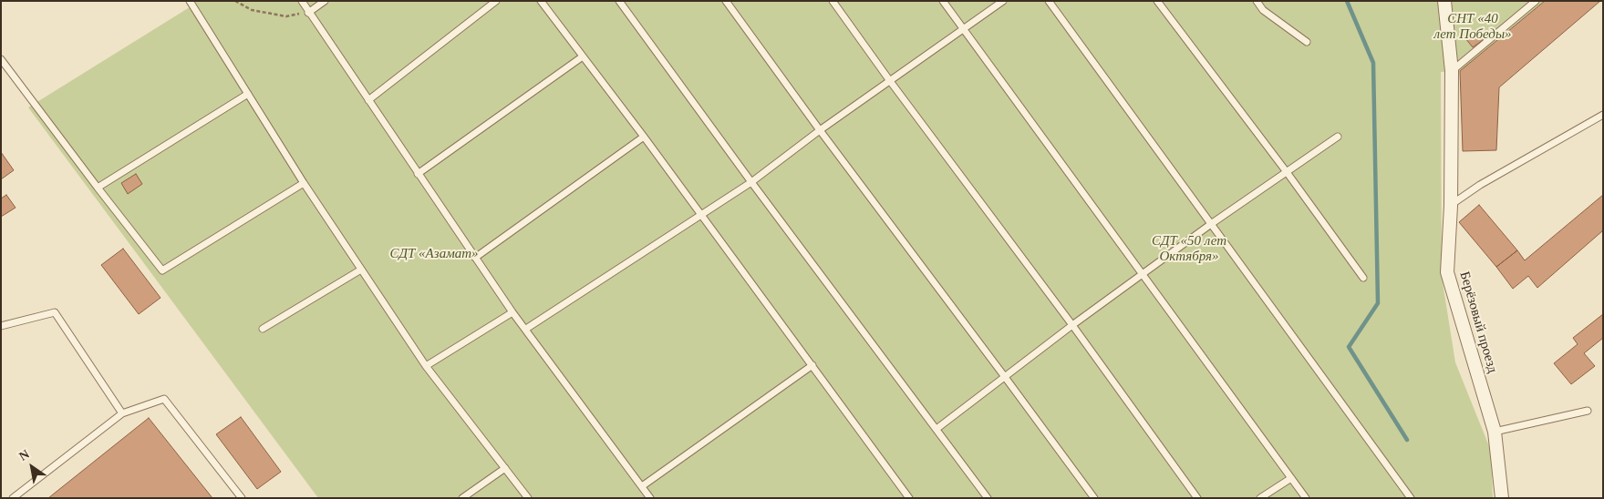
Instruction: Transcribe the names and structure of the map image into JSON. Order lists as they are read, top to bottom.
{
  "streets": {
    "street": ["Берёзовый проезд"]
  },
  "parks": ["СНТ «40 лет Победы»", "СДТ «50 лет Октября»", "СДТ «Азамат»"],
  "north": "top left"
}
